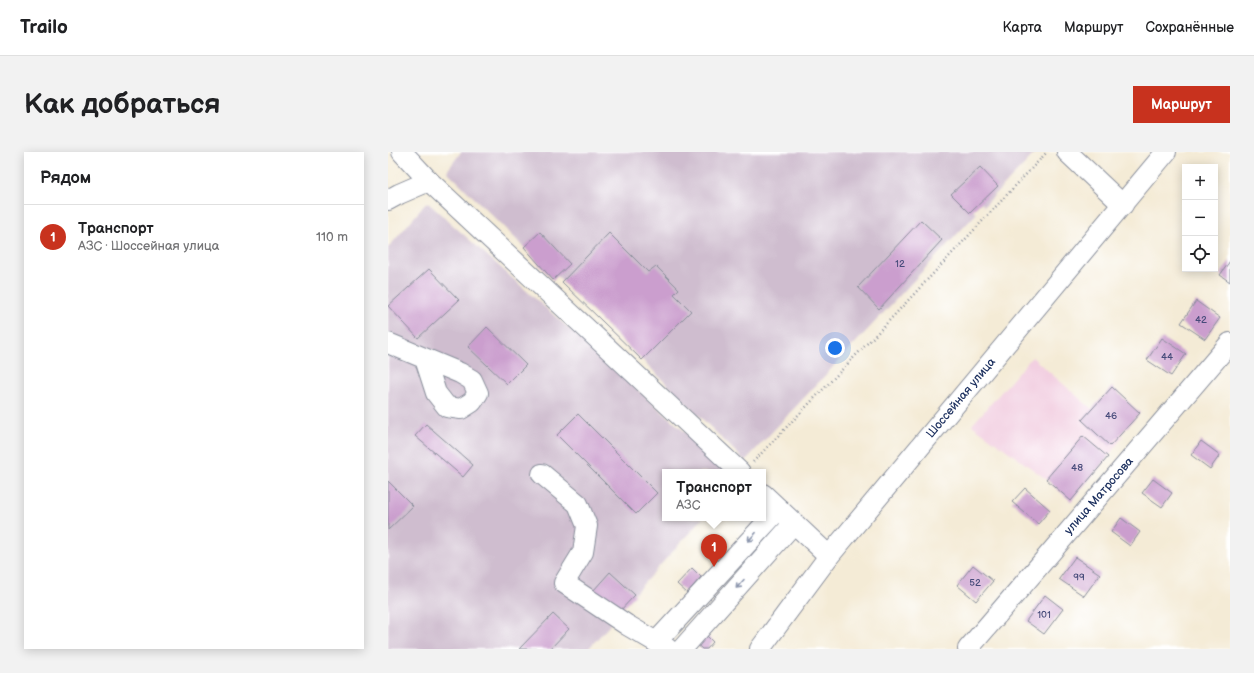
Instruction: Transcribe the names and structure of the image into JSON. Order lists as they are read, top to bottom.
{
  "streets": {
    "street": ["Шоссейная улица", "улица Матросова"]
  },
  "house_numbers": [
    "12",
    "42",
    "44",
    "46",
    "48",
    "99",
    "52",
    "101"
  ],
  "page": {
    "header": "Trailo",
    "nav": ["Карта", "Маршрут", "Сохранённые"],
    "buttons": "Маршрут",
    "title": "Как добраться",
    "heading": "Рядом",
    "map_buttons": ["+", "−"],
    "list": [
      {
        "mark": "1",
        "name": "Транспорт",
        "note": "АЗС · Шоссейная улица",
        "value": "110 m"
      }
    ],
    "popup": ["Транспорт", "АЗС"],
    "pins": "1"
  }
}
